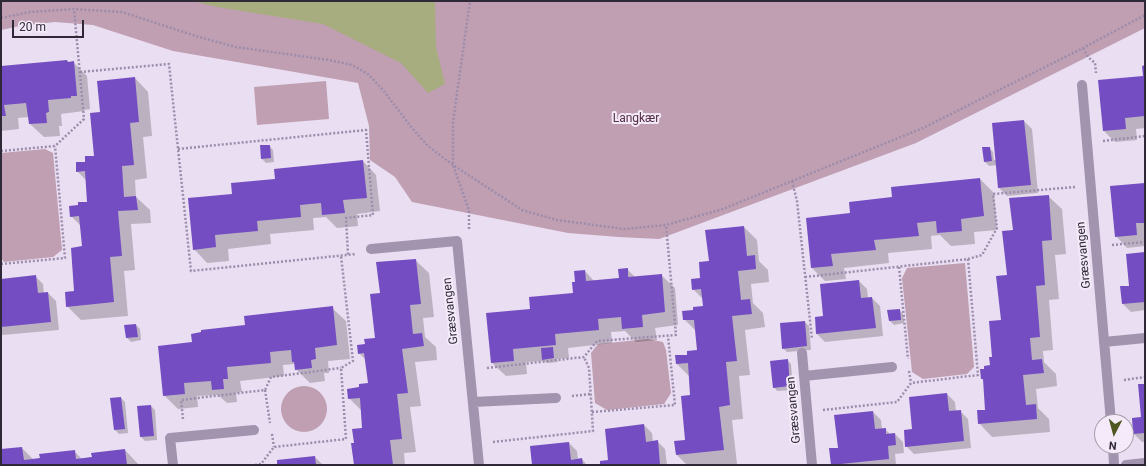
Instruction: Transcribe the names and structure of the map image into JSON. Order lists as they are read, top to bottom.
{
  "streets": {
    "street": ["Græsvangen"]
  },
  "parks": ["Langkær"],
  "scale_bar": "20 m",
  "north": "bottom"
}
